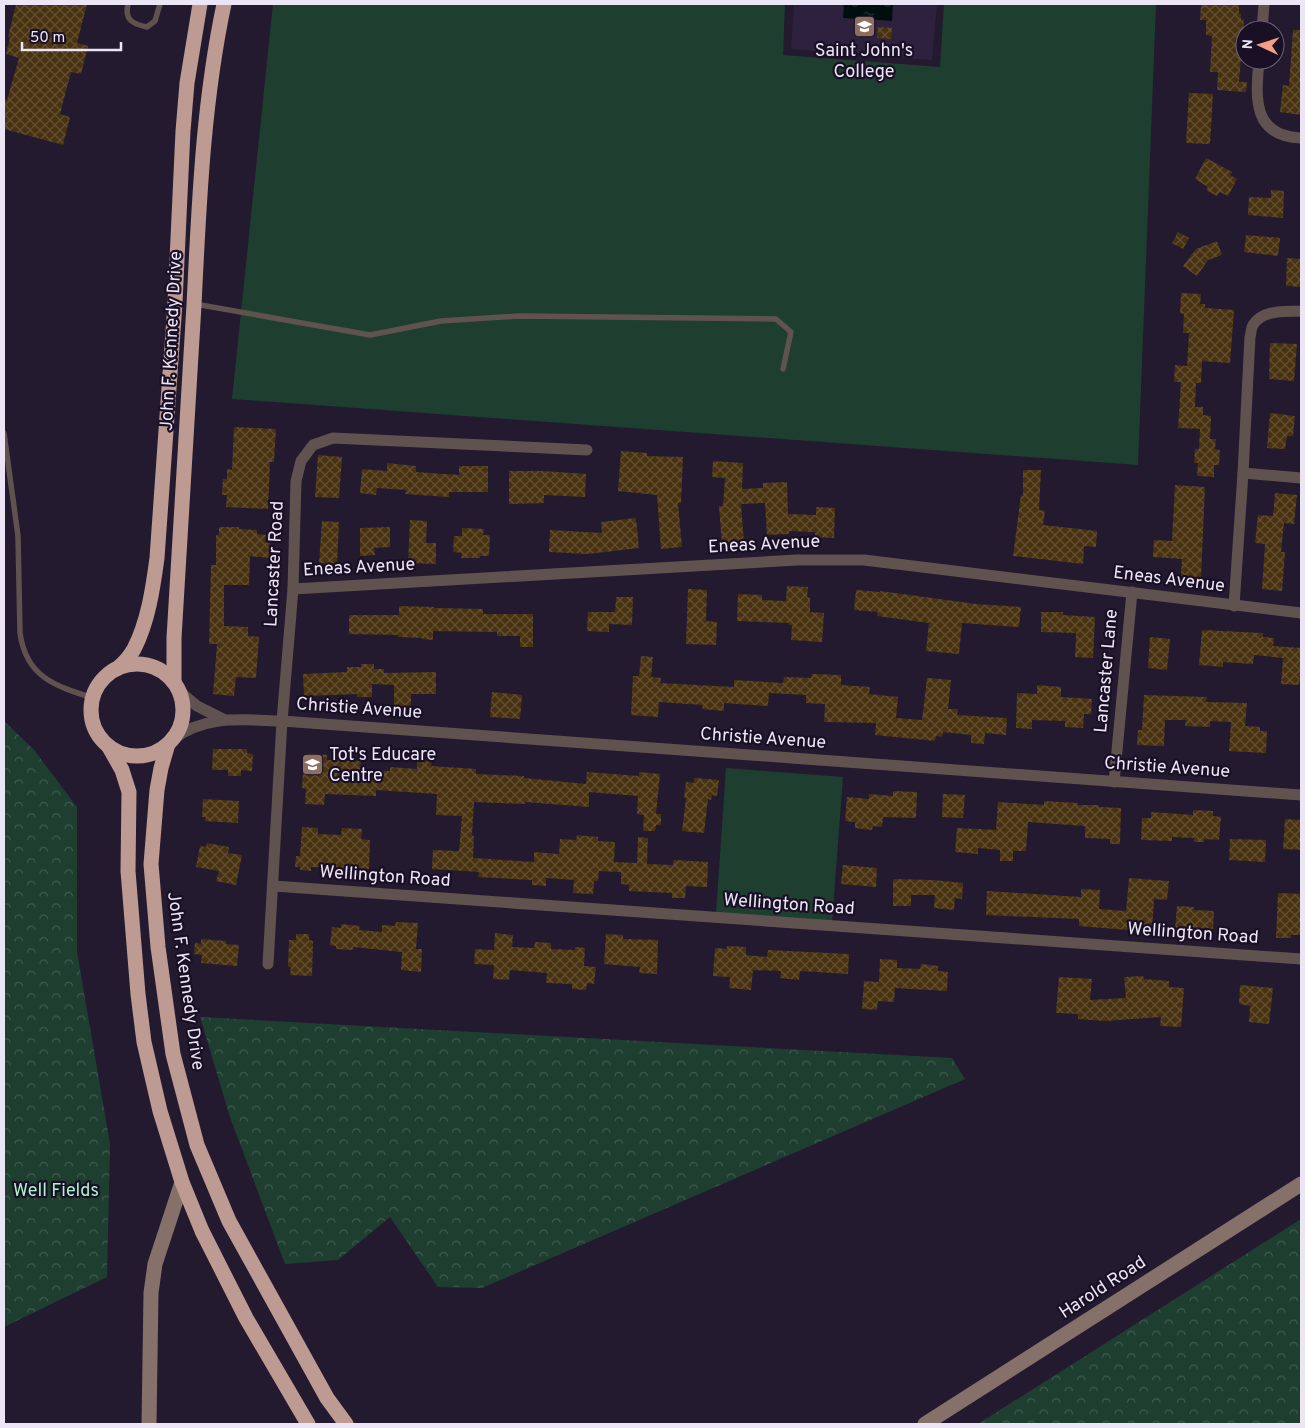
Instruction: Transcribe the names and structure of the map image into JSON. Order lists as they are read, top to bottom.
{
  "streets": {
    "highway": ["John F. Kennedy Drive"],
    "main road": ["Harold Road"],
    "street": [
      "Eneas Avenue",
      "Lancaster Road",
      "Lancaster Lane",
      "Christie Avenue",
      "Wellington Road"
    ]
  },
  "crossings": [
    ["John F. Kennedy Drive", "Christie Avenue"],
    ["Eneas Avenue", "Lancaster Road"],
    ["Eneas Avenue", "Lancaster Lane"],
    ["Lancaster Road", "Christie Avenue"],
    ["Lancaster Road", "Wellington Road"],
    ["Lancaster Lane", "Christie Avenue"]
  ],
  "parks": ["Well Fields"],
  "places": {
    "school or university": ["Saint John's College", "Tot's Educare Centre"]
  },
  "scale_bar": "50 m",
  "north": "left"
}
